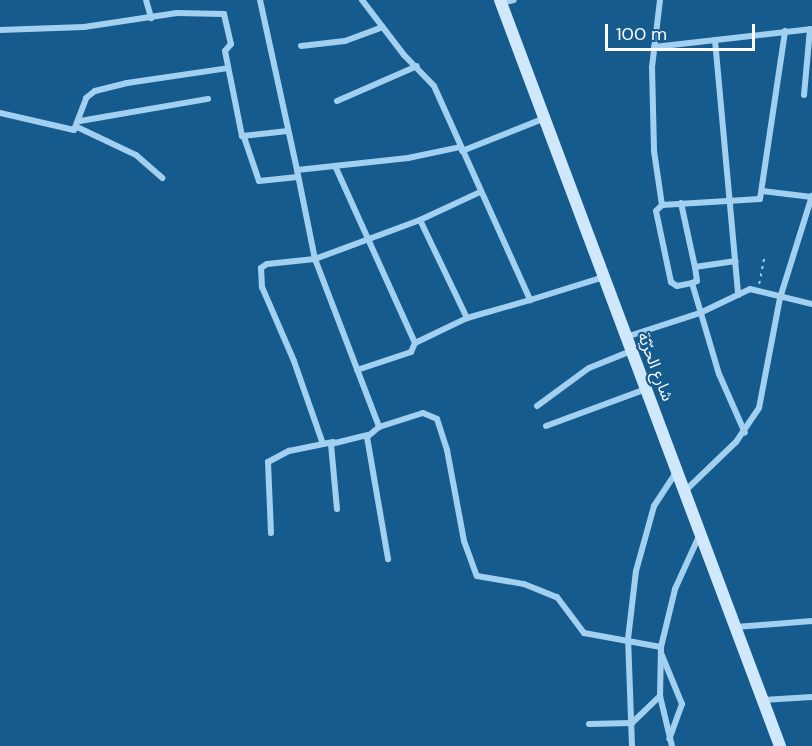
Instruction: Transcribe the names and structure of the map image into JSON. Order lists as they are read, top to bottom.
{
  "streets": {
    "main road": ["شارع الحرّيّة"]
  },
  "scale_bar": "100 m"
}
